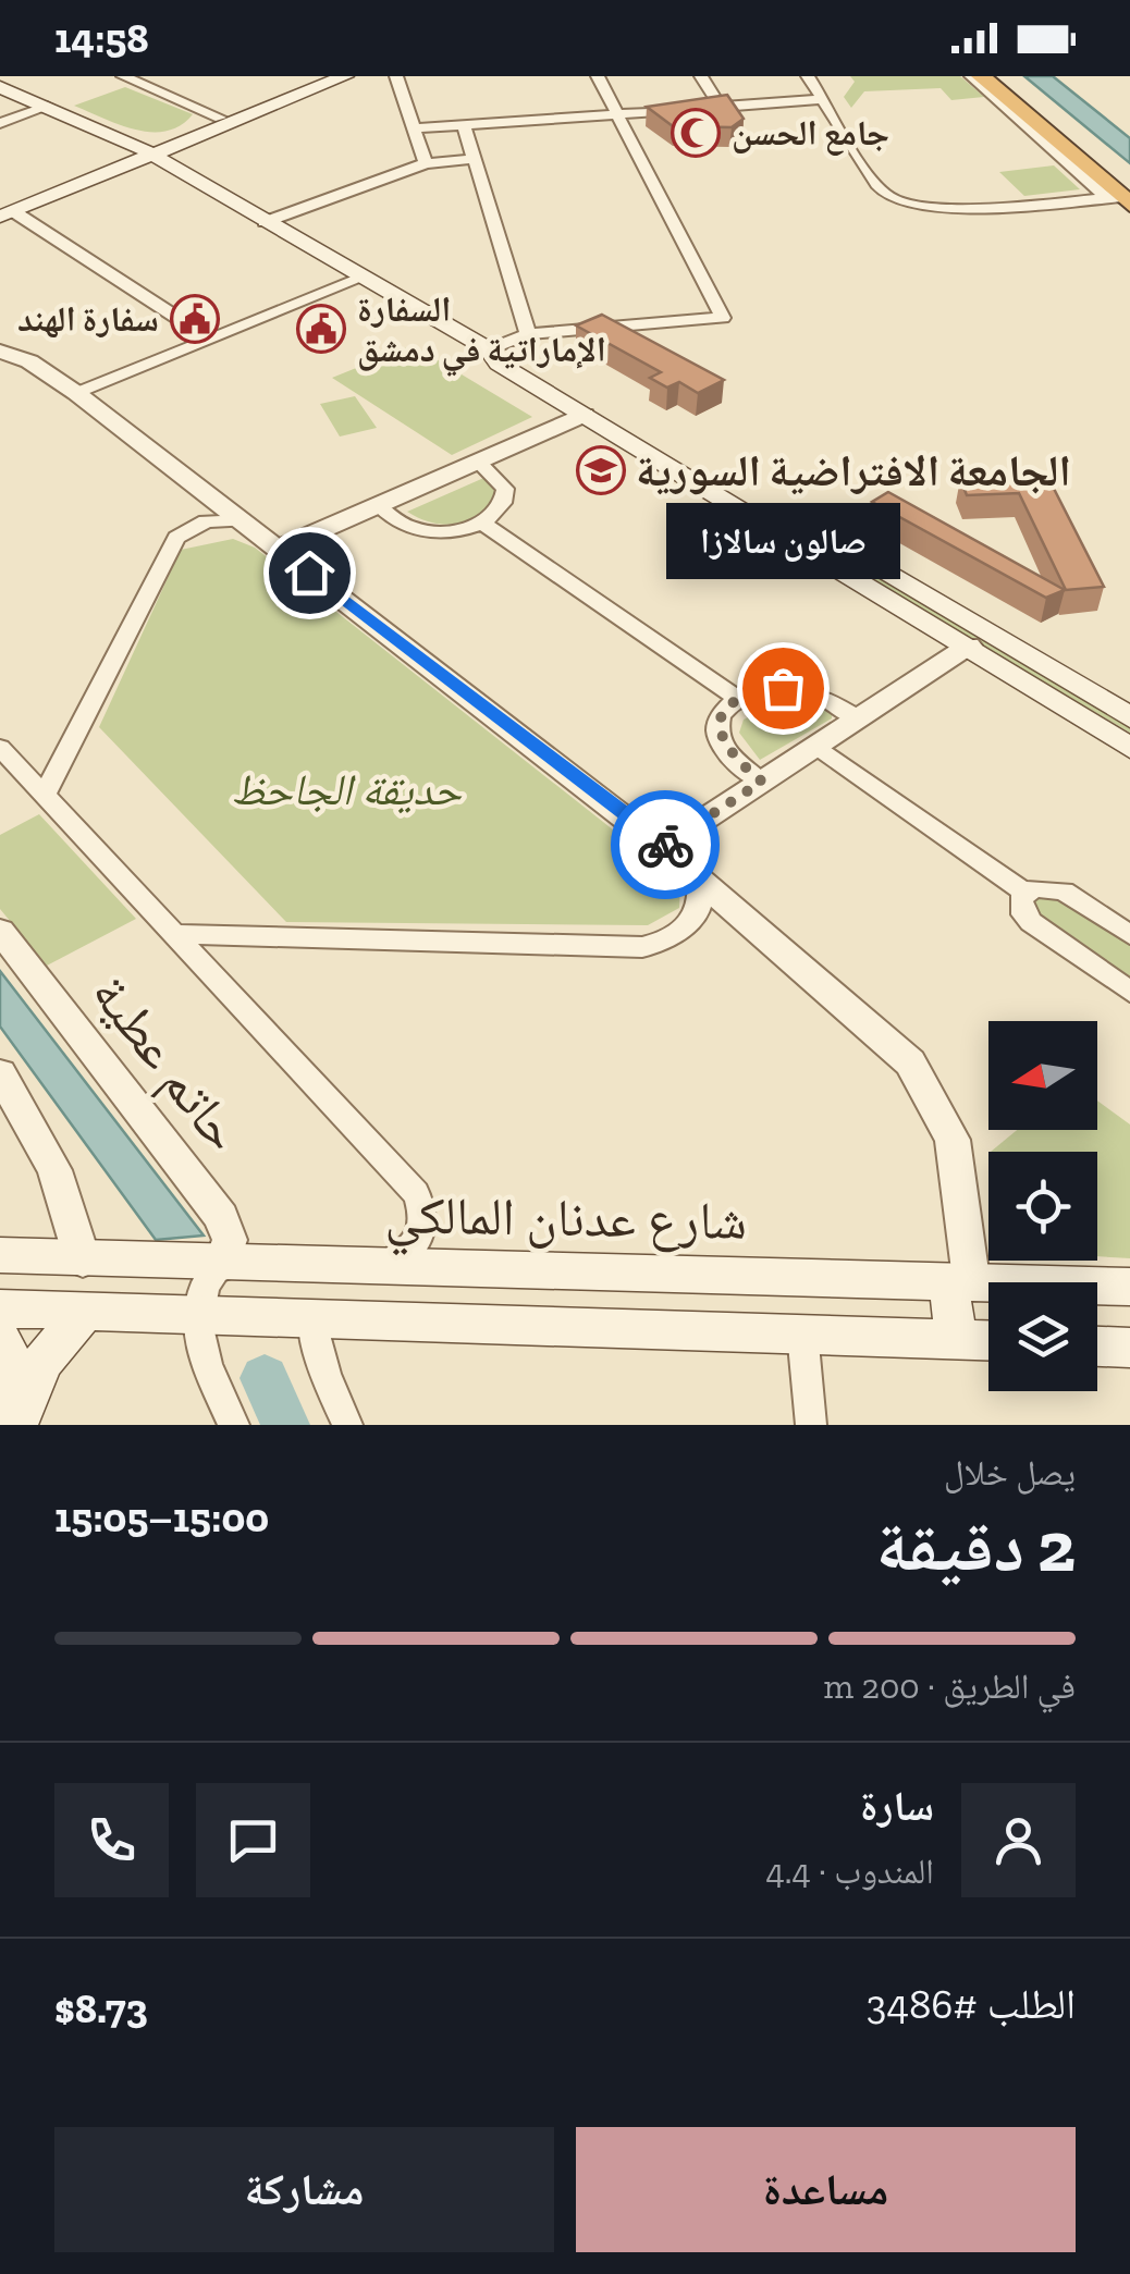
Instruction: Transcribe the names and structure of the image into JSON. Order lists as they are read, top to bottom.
{
  "streets": {
    "main road": ["شارع عدنان المالكي"],
    "street": ["حاتم عطية"]
  },
  "crossings": [
    ["حاتم عطية", "شارع عدنان المالكي"]
  ],
  "parks": ["حديقة الجاحظ"],
  "places": {
    "mosque": ["جامع الحسن"],
    "public building": ["سفارة الهند", "السفارة الإماراتية في دمشق"],
    "school or university": ["الجامعة الافتراضية السورية"],
    "other": ["صالون سالازا"]
  },
  "north": "left",
  "page": {
    "status": "14:58",
    "bubble": "صالون سالازا",
    "heading": ["2 دقيقة", "يصل خلال", "15:00–15:05"],
    "panel": [
      "سارة",
      "المندوب · 4.4",
      "الطلب #3486",
      "$8.73"
    ],
    "bar": "في الطريق · 200 m",
    "buttons": ["مساعدة", "مشاركة"]
  }
}
